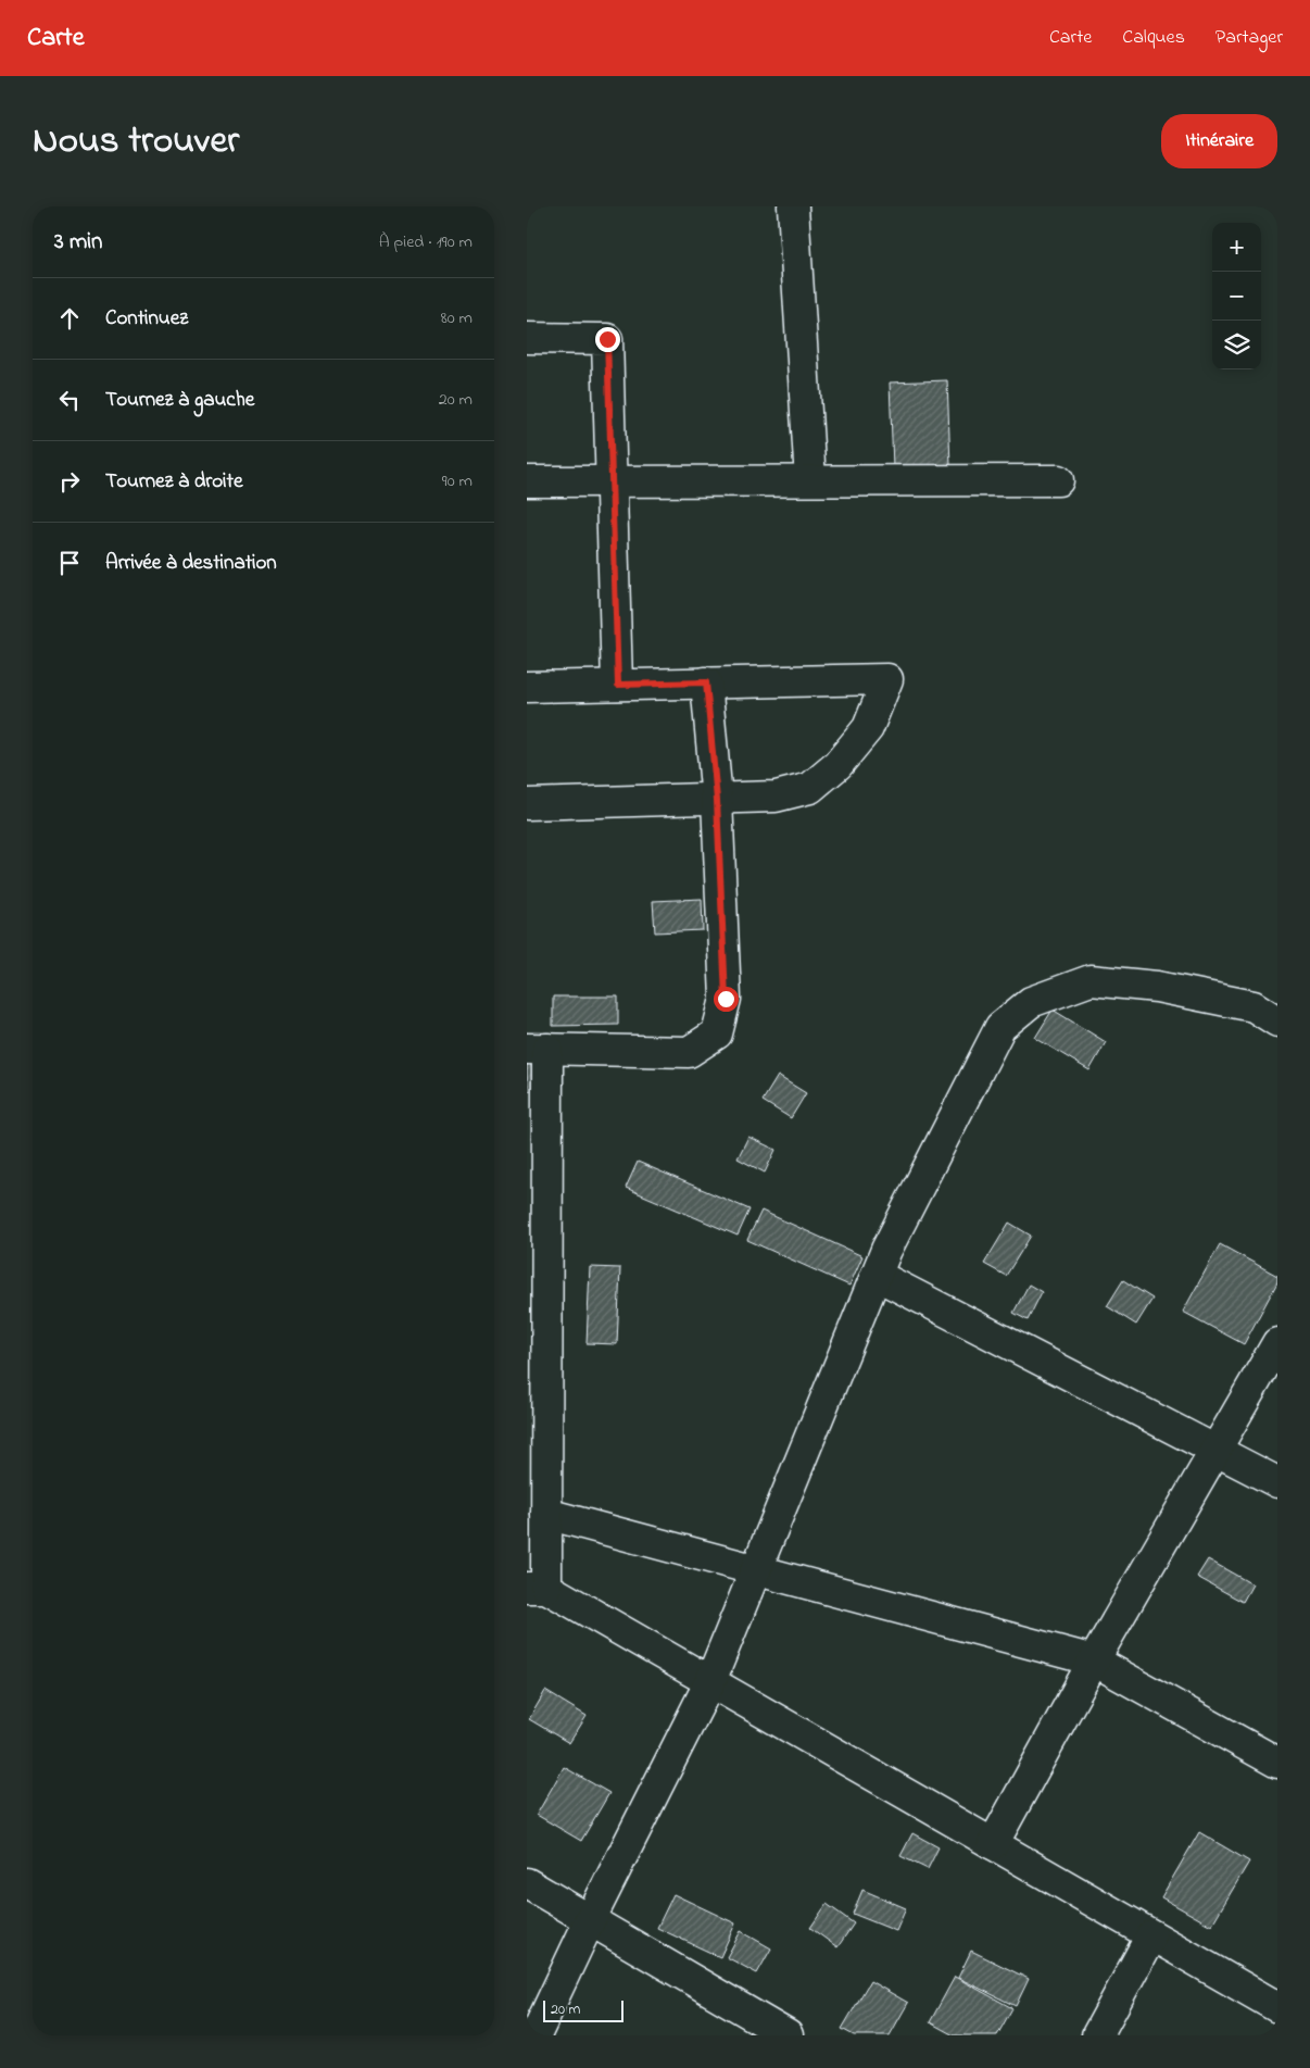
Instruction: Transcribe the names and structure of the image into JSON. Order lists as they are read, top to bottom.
{
  "scale_bar": "20 m",
  "page": {
    "header": "Carte",
    "nav": ["Carte", "Calques", "Partager"],
    "title": "Nous trouver",
    "buttons": "Itinéraire",
    "heading": ["3 min", "À pied · 190 m"],
    "map_buttons": ["+", "−"],
    "list": [
      ["Continuez", "80 m"],
      ["Tournez à gauche", "20 m"],
      ["Tournez à droite", "90 m"],
      "Arrivée à destination"
    ],
    "scale": "20 m"
  }
}
